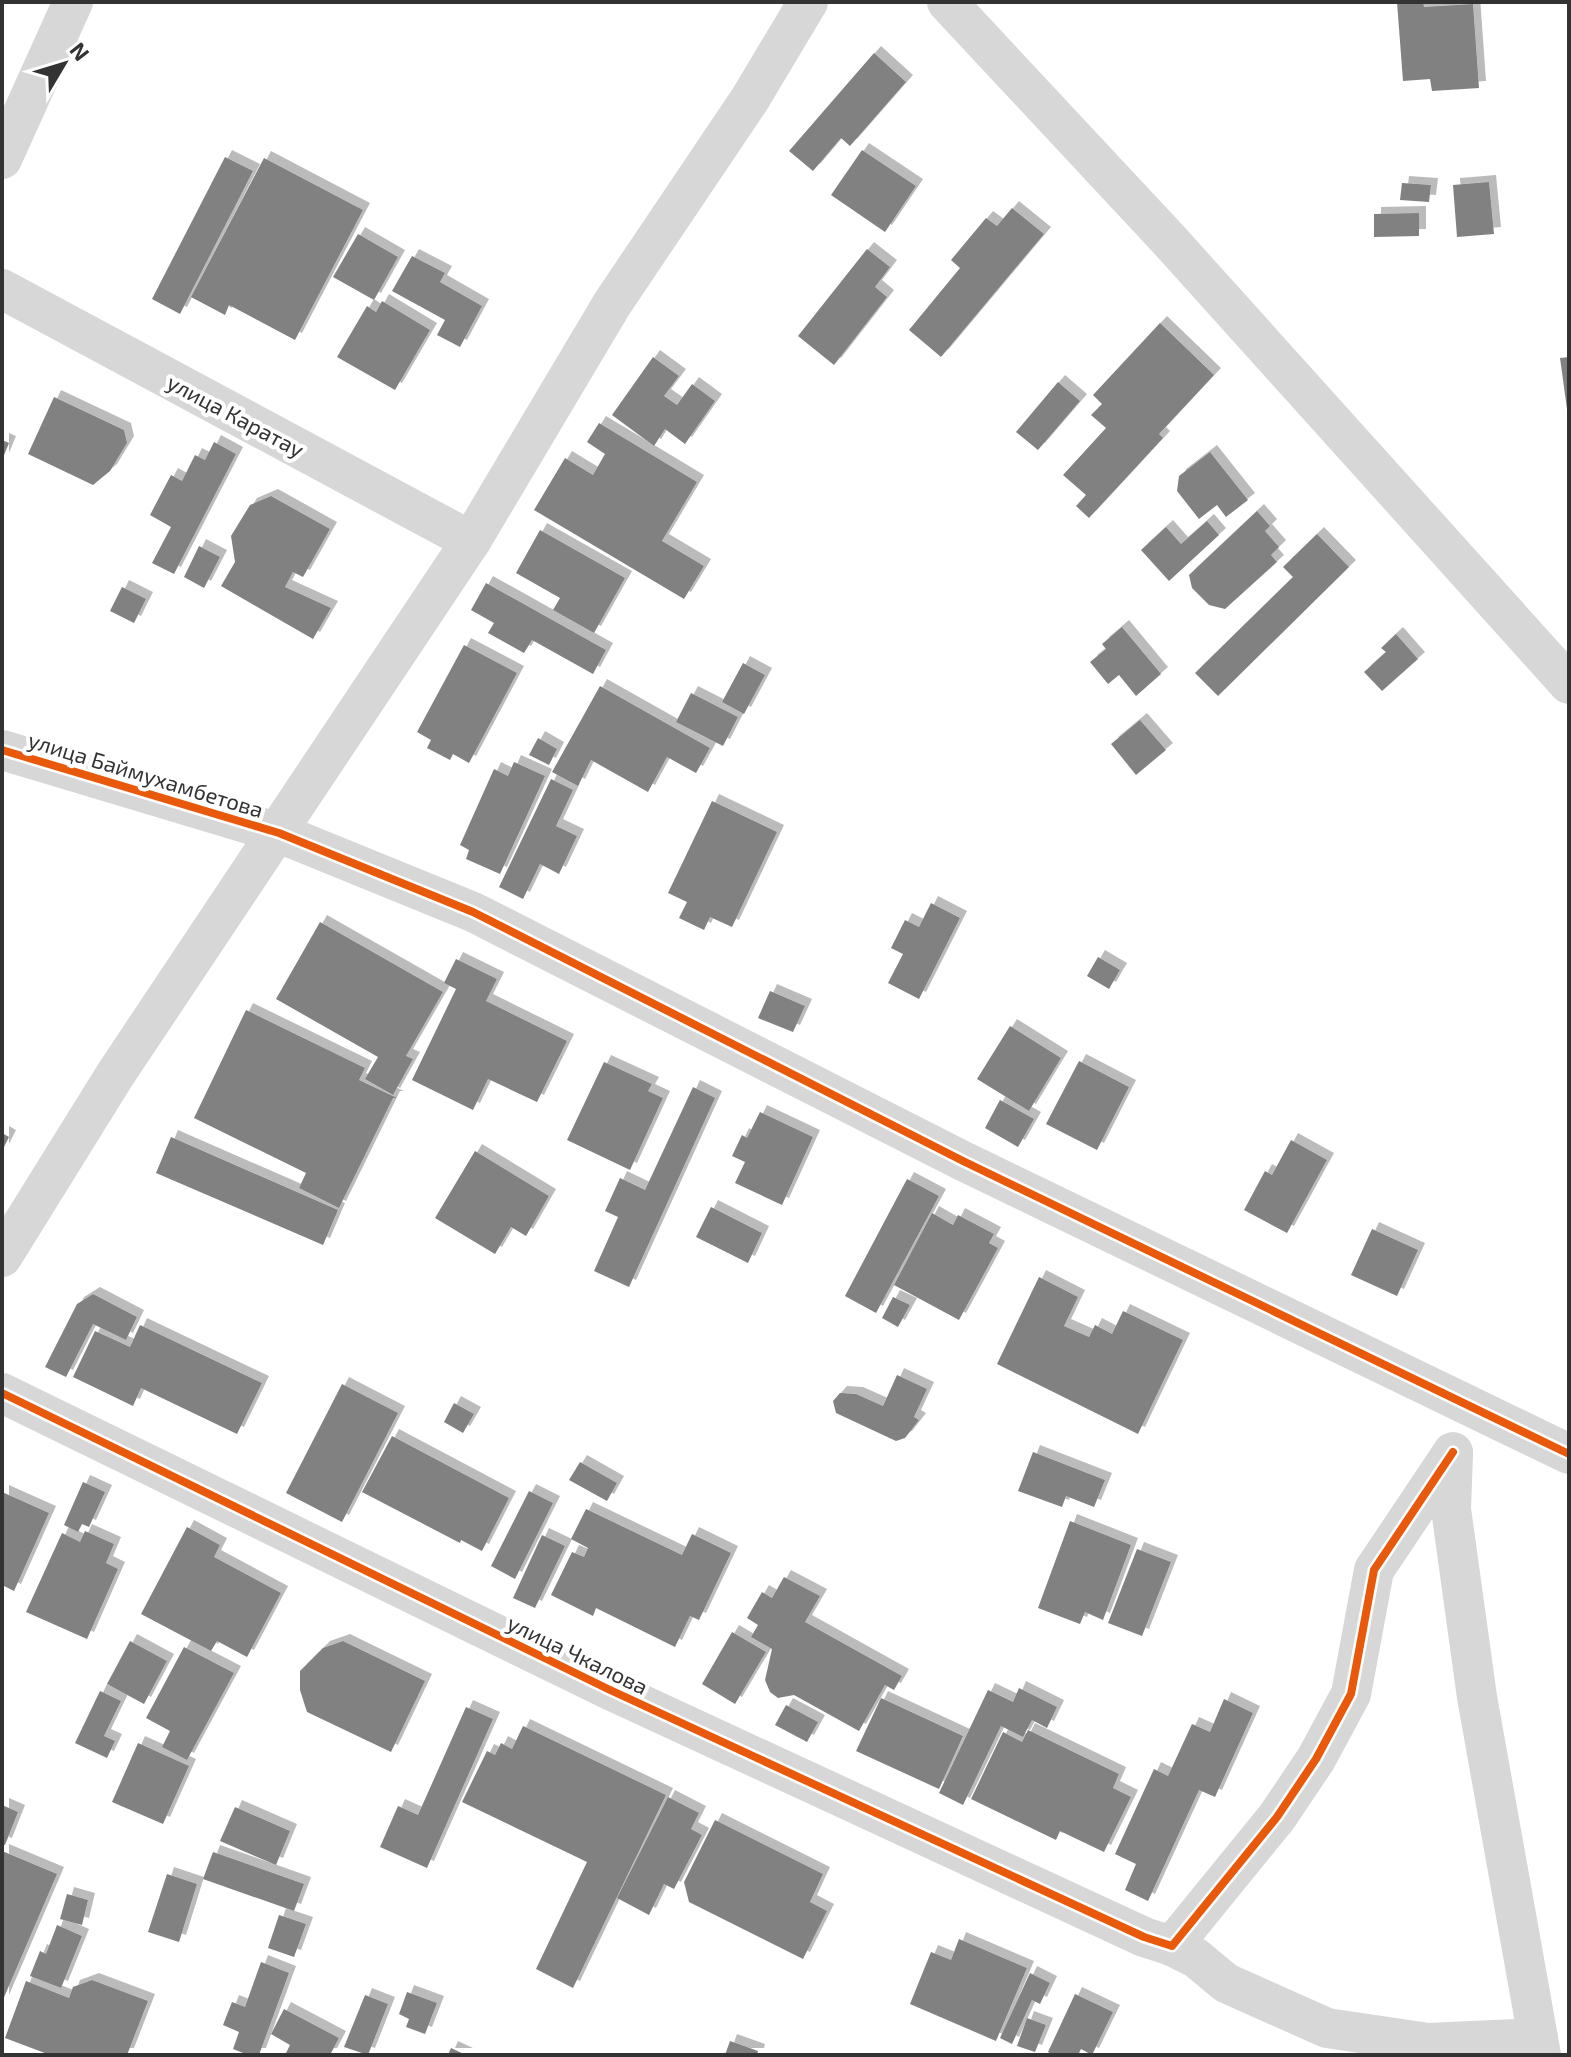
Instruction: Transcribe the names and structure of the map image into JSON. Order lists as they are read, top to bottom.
{
  "streets": {
    "street": ["улица Каратау", "улица Баймухамбетова", "улица Чкалова"]
  },
  "north": "top right"
}
